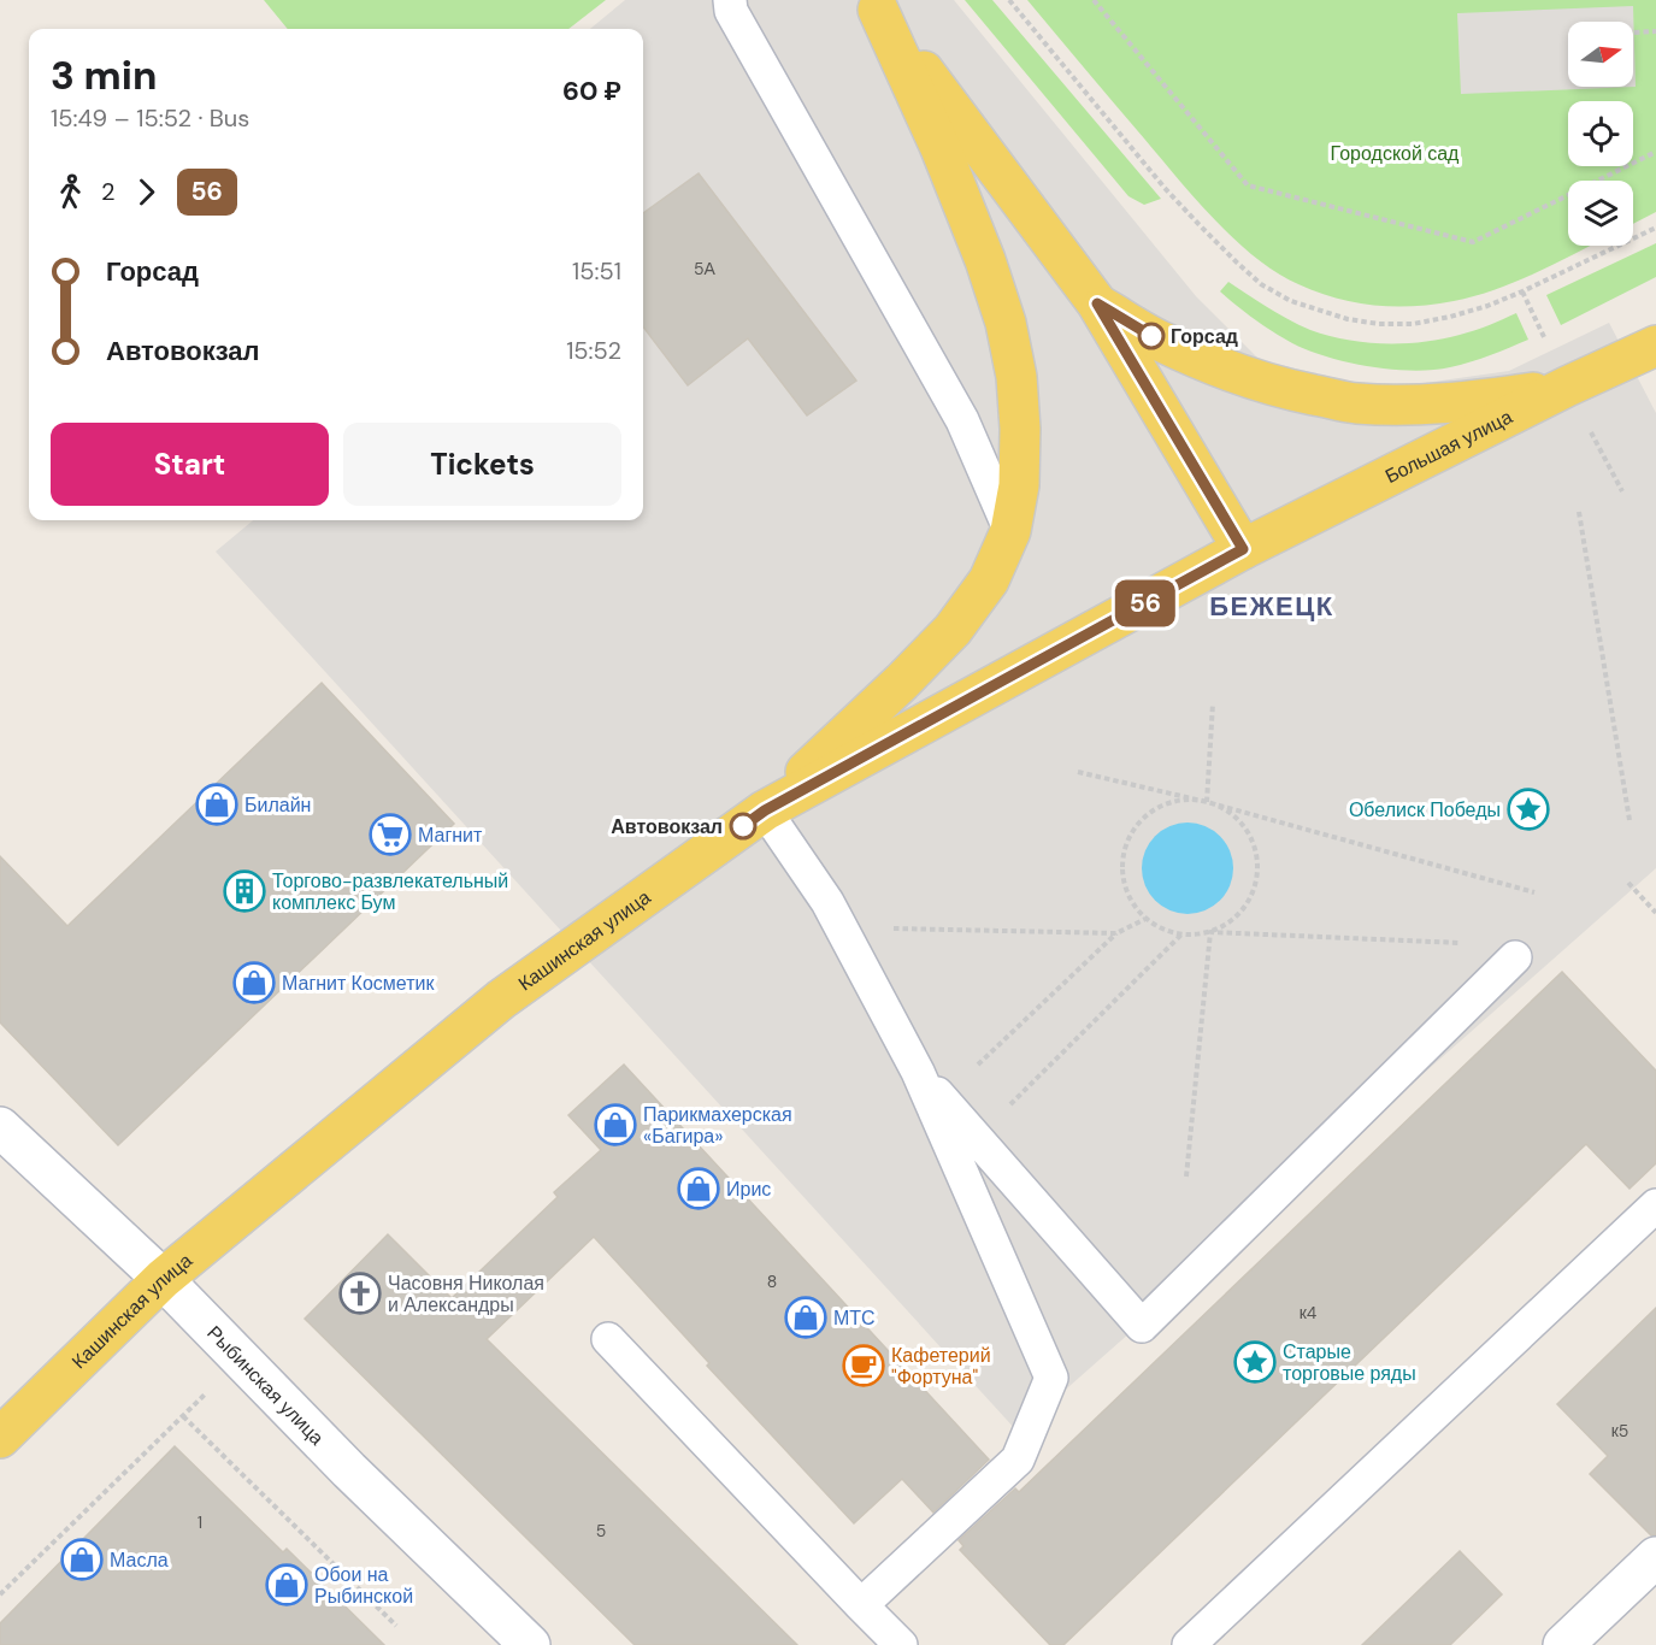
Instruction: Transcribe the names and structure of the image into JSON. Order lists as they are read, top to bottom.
{
  "streets": {
    "main road": ["Большая улица", "Кашинская улица", "Рыбинская улица"]
  },
  "crossings": [
    ["Большая улица", "Кашинская улица"],
    ["Кашинская улица", "Рыбинская улица"]
  ],
  "districts": ["БЕЖЕЦК"],
  "parks": ["Городской сад"],
  "places": {
    "other": ["Горсад", "Автовокзал"],
    "shop": [
      "Билайн",
      "Магнит Косметик",
      "Парикмахерская «Багира»",
      "Ирис",
      "МТС",
      "Масла",
      "Обои на Рыбинской"
    ],
    "place": ["Обелиск Победы", "Старые торговые ряды"],
    "supermarket": ["Магнит"],
    "building": ["Торгово-развлекательный комплекс Бум"],
    "church": ["Часовня Николая и Александры"],
    "cafe": ["Кафетерий \"Фортуна\""]
  },
  "lines": ["bus line 56"],
  "house_numbers": [
    "5А",
    "8",
    "к4",
    "к5",
    "1",
    "5"
  ],
  "north": "right",
  "page": {
    "on_map": "56",
    "heading": ["3 min", "15:49 – 15:52 · Bus", "60 ₽"],
    "legs": ["2", "56"],
    "list": [
      {
        "name": "Горсад",
        "value": "15:51"
      },
      {
        "name": "Автовокзал",
        "value": "15:52"
      }
    ],
    "buttons": ["Start", "Tickets"]
  }
}
